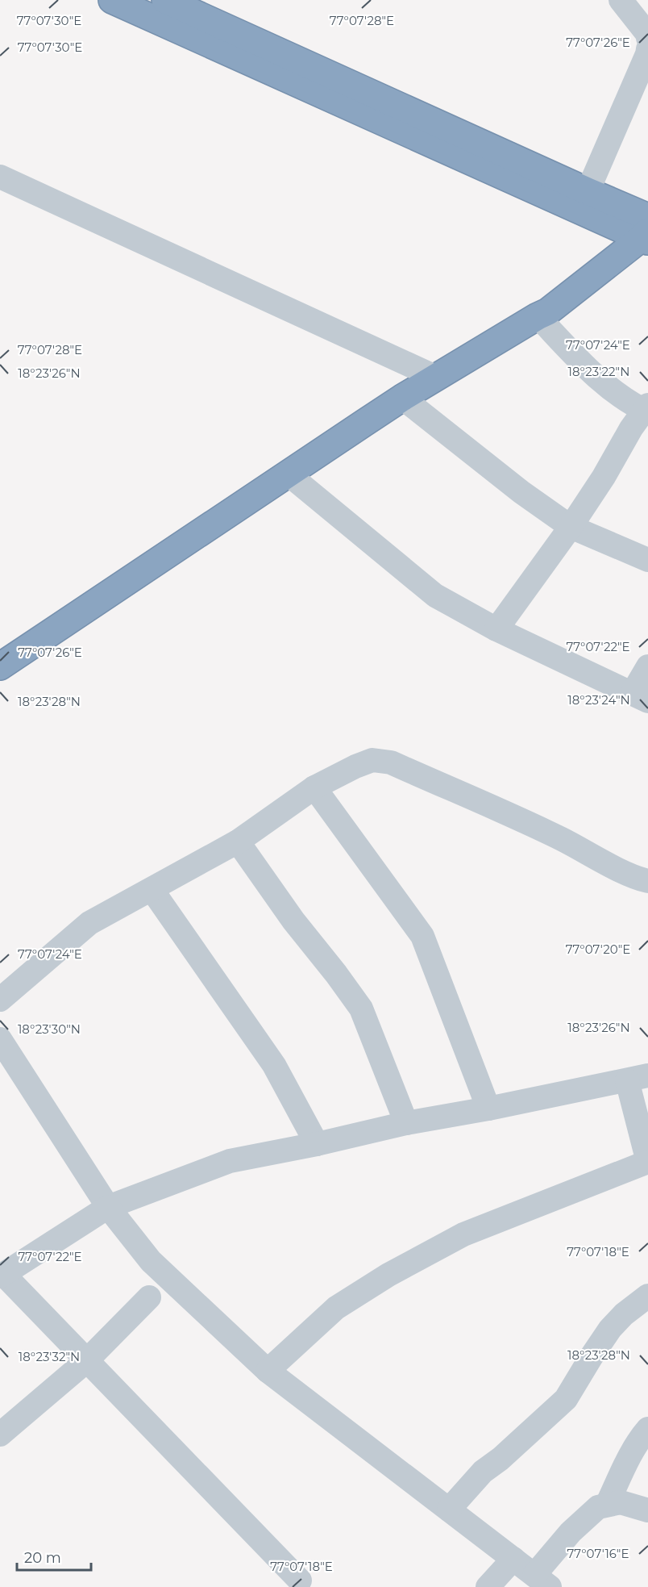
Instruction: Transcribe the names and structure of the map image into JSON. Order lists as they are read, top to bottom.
{
  "scale_bar": "20 m",
  "coordinates": [
    "77°07'30\"E",
    "77°07'28\"E",
    "77°07'26\"E",
    "77°07'24\"E",
    "18°23'22\"N",
    "18°23'26\"N",
    "77°07'22\"E",
    "18°23'24\"N",
    "18°23'28\"N",
    "77°07'20\"E",
    "18°23'30\"N",
    "77°07'18\"E",
    "18°23'32\"N",
    "77°07'16\"E"
  ]
}
